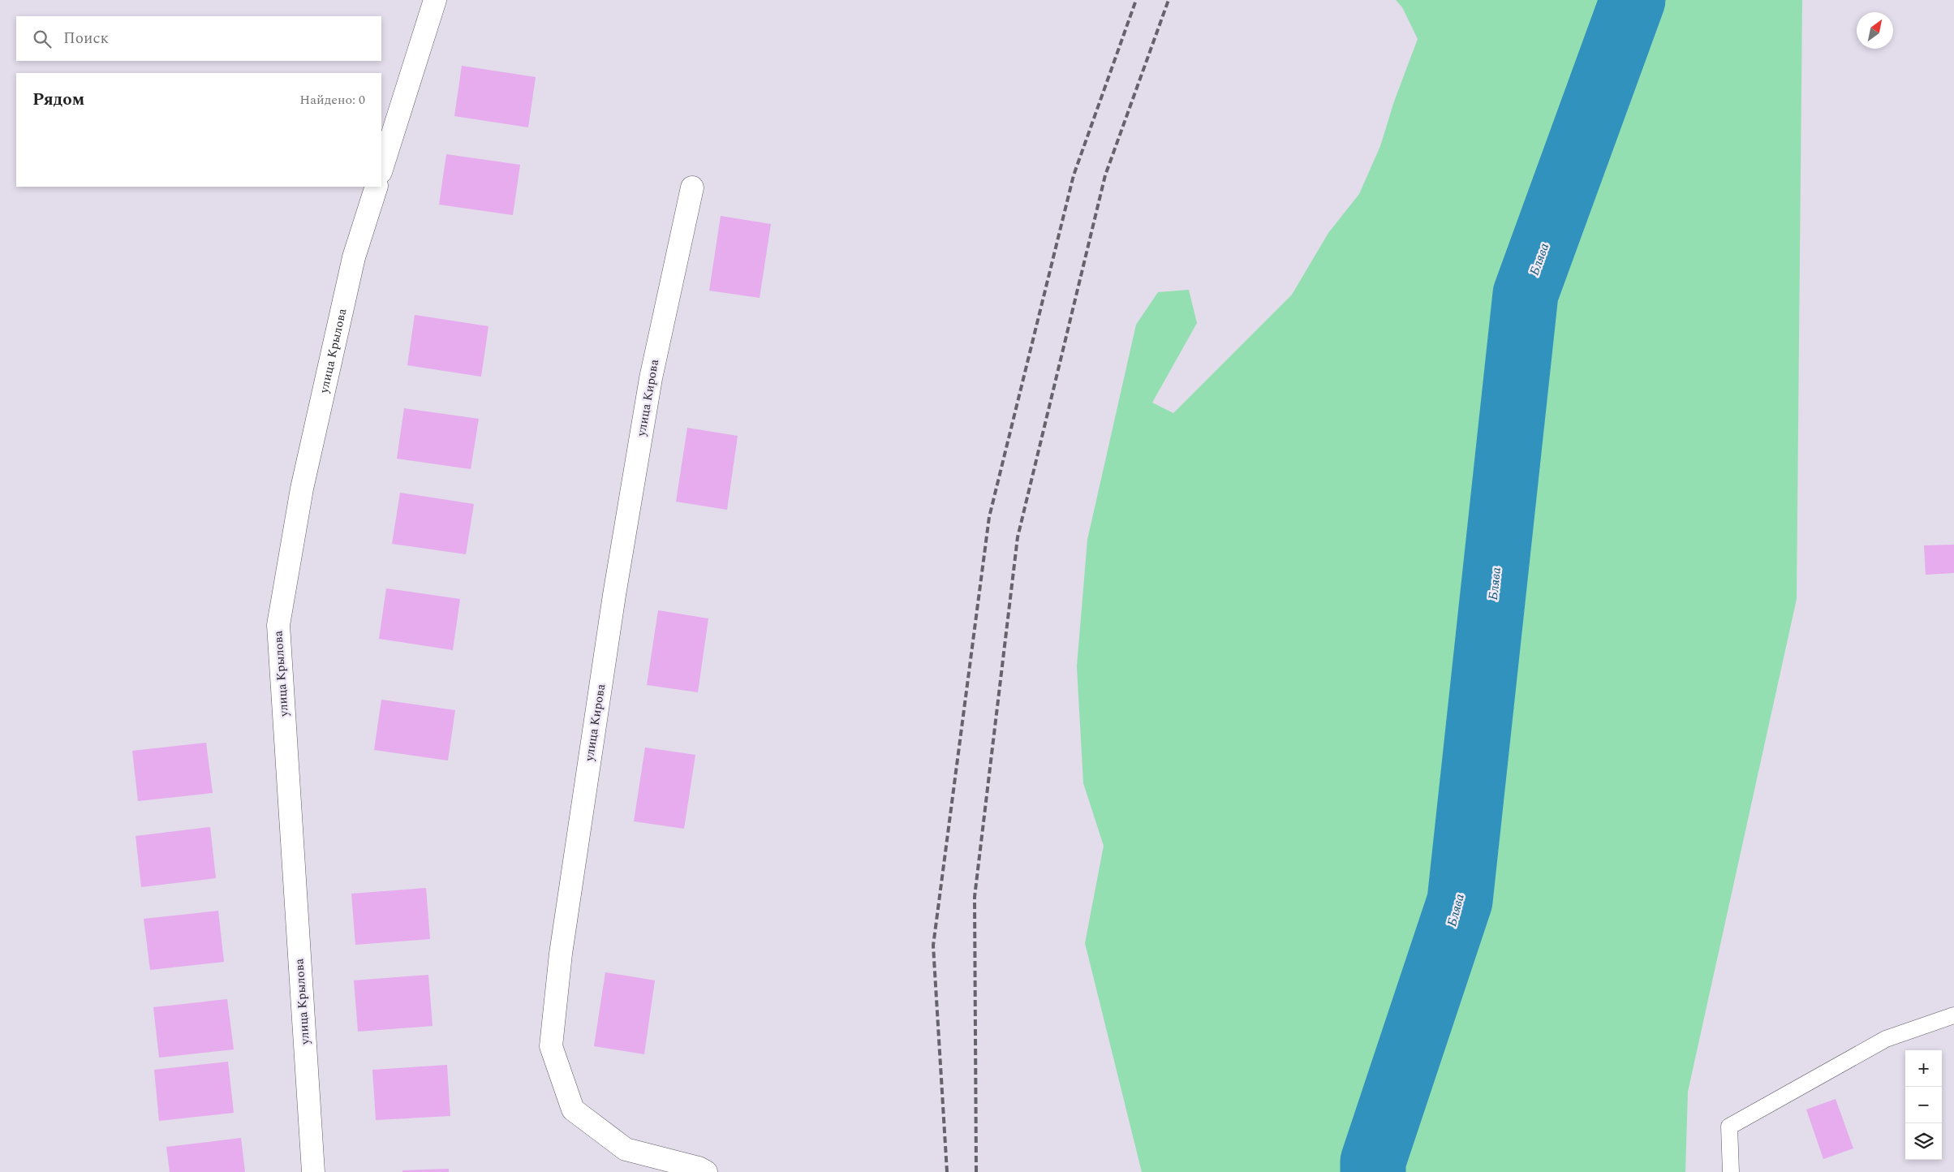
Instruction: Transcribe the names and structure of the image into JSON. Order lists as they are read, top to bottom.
{
  "streets": {
    "street": ["улица Крылова", "улица Кирова"]
  },
  "water": ["Блява"],
  "north": "top right",
  "page": {
    "search": "Поиск",
    "heading": ["Рядом", "Найдено: 0"],
    "map_buttons": ["+", "−"]
  }
}
